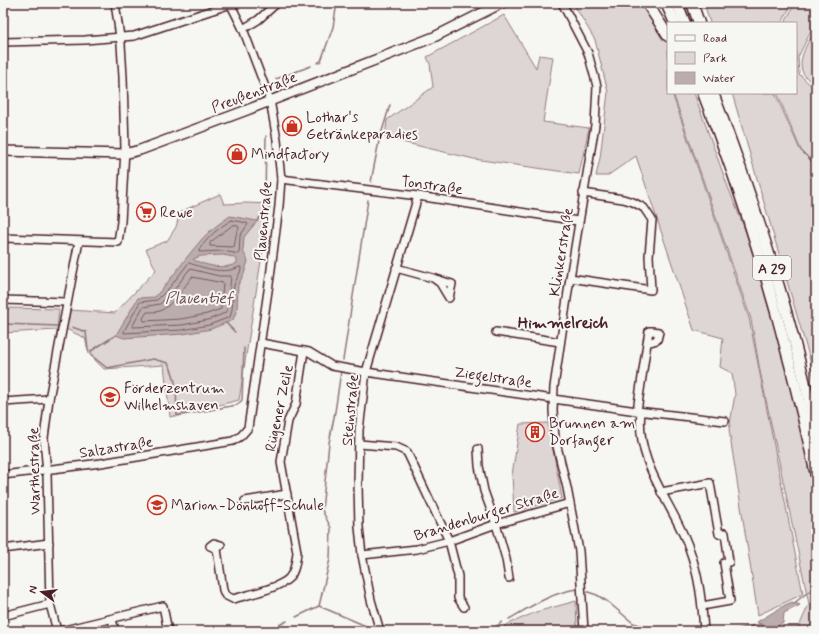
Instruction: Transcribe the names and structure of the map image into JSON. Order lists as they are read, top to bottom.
{
  "streets": {
    "highway": ["A 29"],
    "main road": ["Preußenstraße"],
    "street": [
      "Tonstraße",
      "Plauenstraße",
      "Klinkerstraße",
      "Ziegelstraße",
      "Rügener Zeile",
      "Steinstraße",
      "Salzastraße",
      "Warthestraße",
      "Brandenburger Straße"
    ]
  },
  "crossings": [
    ["Preußenstraße", "Plauenstraße"],
    ["Tonstraße", "Plauenstraße"],
    ["Tonstraße", "Klinkerstraße"],
    ["Tonstraße", "Steinstraße"],
    ["Plauenstraße", "Ziegelstraße"],
    ["Plauenstraße", "Salzastraße"],
    ["Klinkerstraße", "Ziegelstraße"],
    ["Klinkerstraße", "Brandenburger Straße"],
    ["Ziegelstraße", "Rügener Zeile"],
    ["Ziegelstraße", "Steinstraße"],
    ["Steinstraße", "Brandenburger Straße"],
    ["Salzastraße", "Warthestraße"]
  ],
  "districts": ["Himmelreich"],
  "water": ["Plauentief"],
  "places": {
    "shop": ["Lothar's Getränkeparadies", "Mindfactory"],
    "supermarket": ["Rewe"],
    "school or university": ["Förderzentrum Wilhelmshaven", "Marion-Dönhoff-Schule"],
    "building": ["Brunnen am Dorfanger"]
  },
  "legend": ["Road", "Park", "Water"],
  "north": "left"
}
